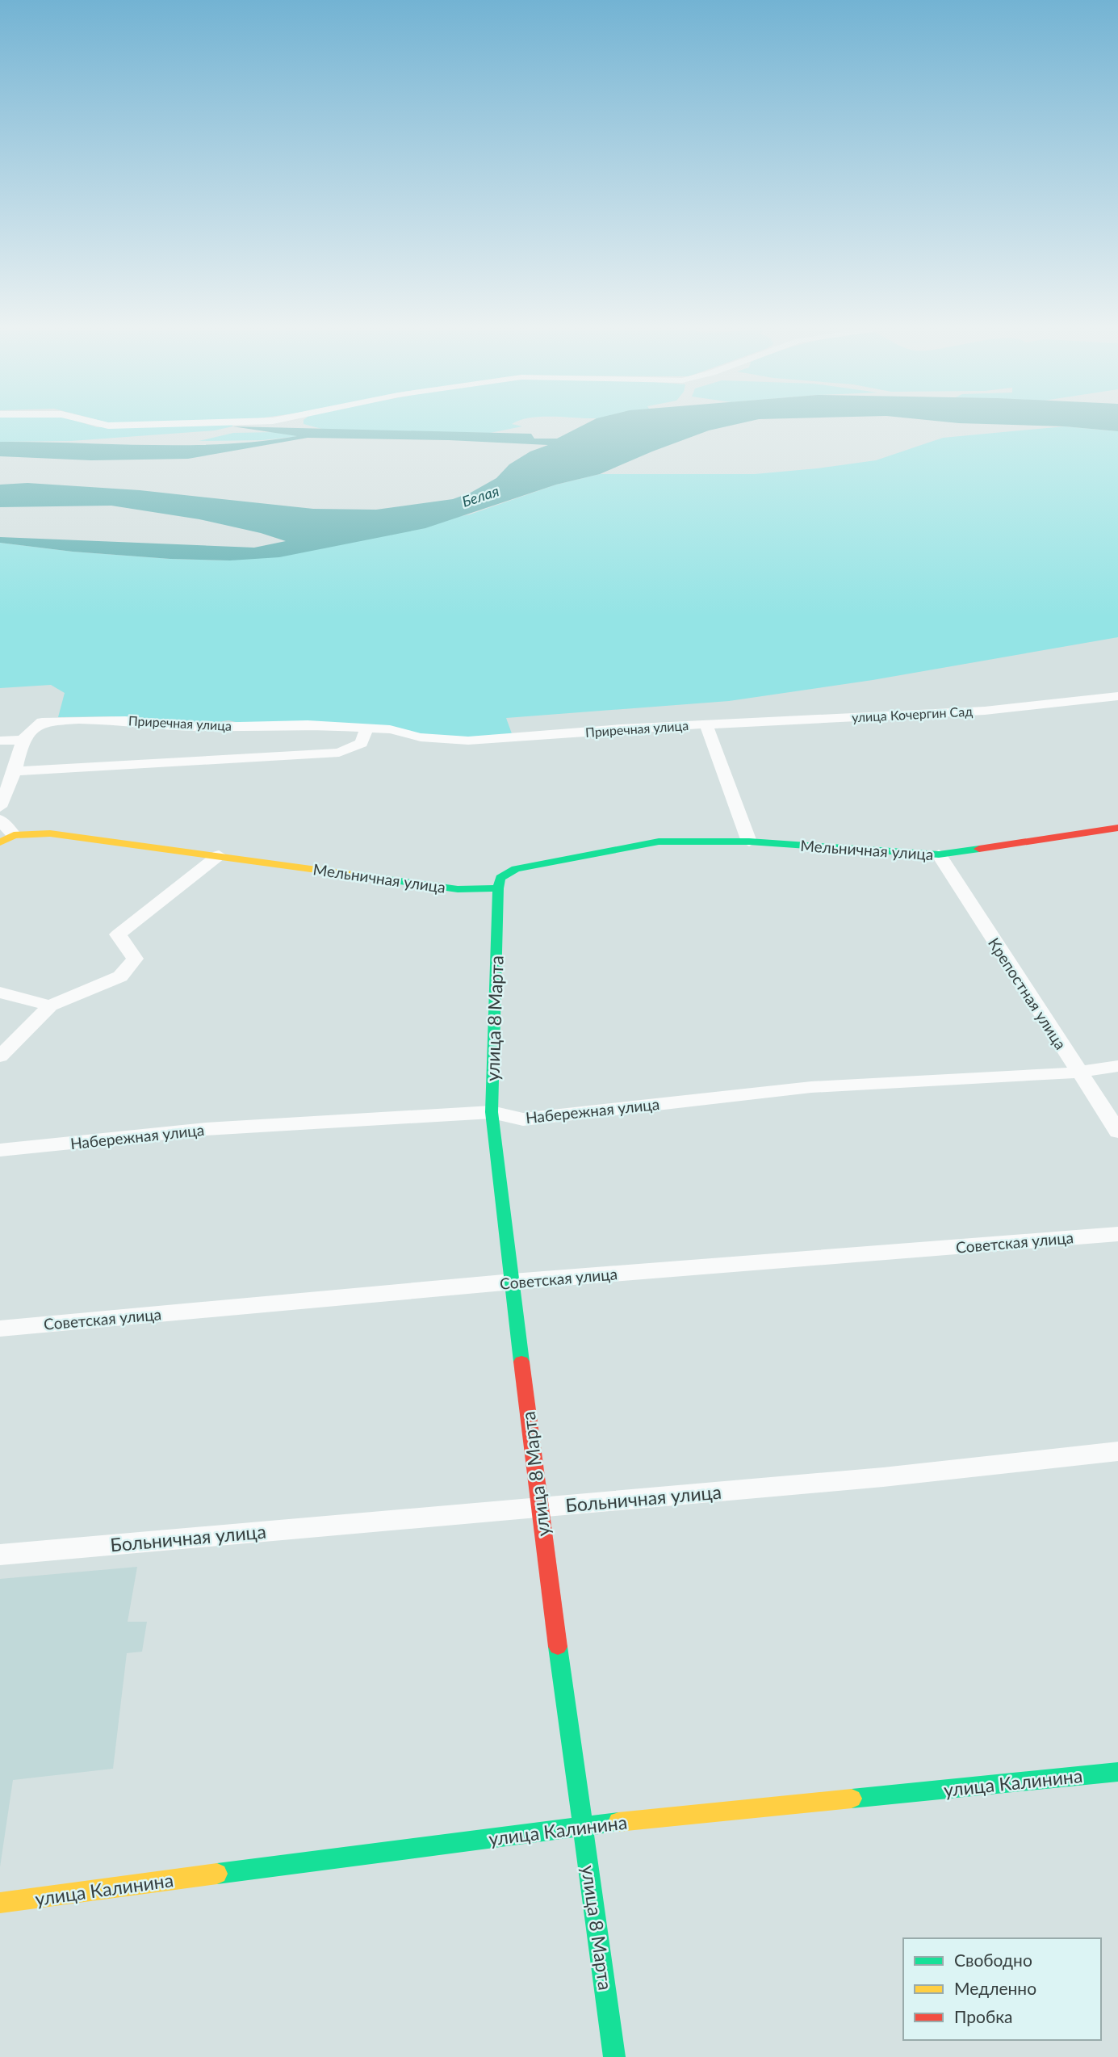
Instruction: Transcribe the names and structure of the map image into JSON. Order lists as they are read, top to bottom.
{
  "streets": {
    "street": [
      "улица Кочергин Сад",
      "Приречная улица",
      "Мельничная улица",
      "Крепостная улица",
      "улица 8 Марта",
      "Набережная улица",
      "Советская улица",
      "Больничная улица",
      "улица Калинина"
    ]
  },
  "crossings": [
    ["улица Кочергин Сад", "Приречная улица"],
    ["Мельничная улица", "Крепостная улица"],
    ["Мельничная улица", "улица 8 Марта"],
    ["Крепостная улица", "Набережная улица"],
    ["улица 8 Марта", "Набережная улица"],
    ["улица 8 Марта", "Советская улица"],
    ["улица 8 Марта", "Больничная улица"],
    ["улица 8 Марта", "улица Калинина"]
  ],
  "water": ["Белая"],
  "legend": ["Свободно", "Медленно", "Пробка"]
}
